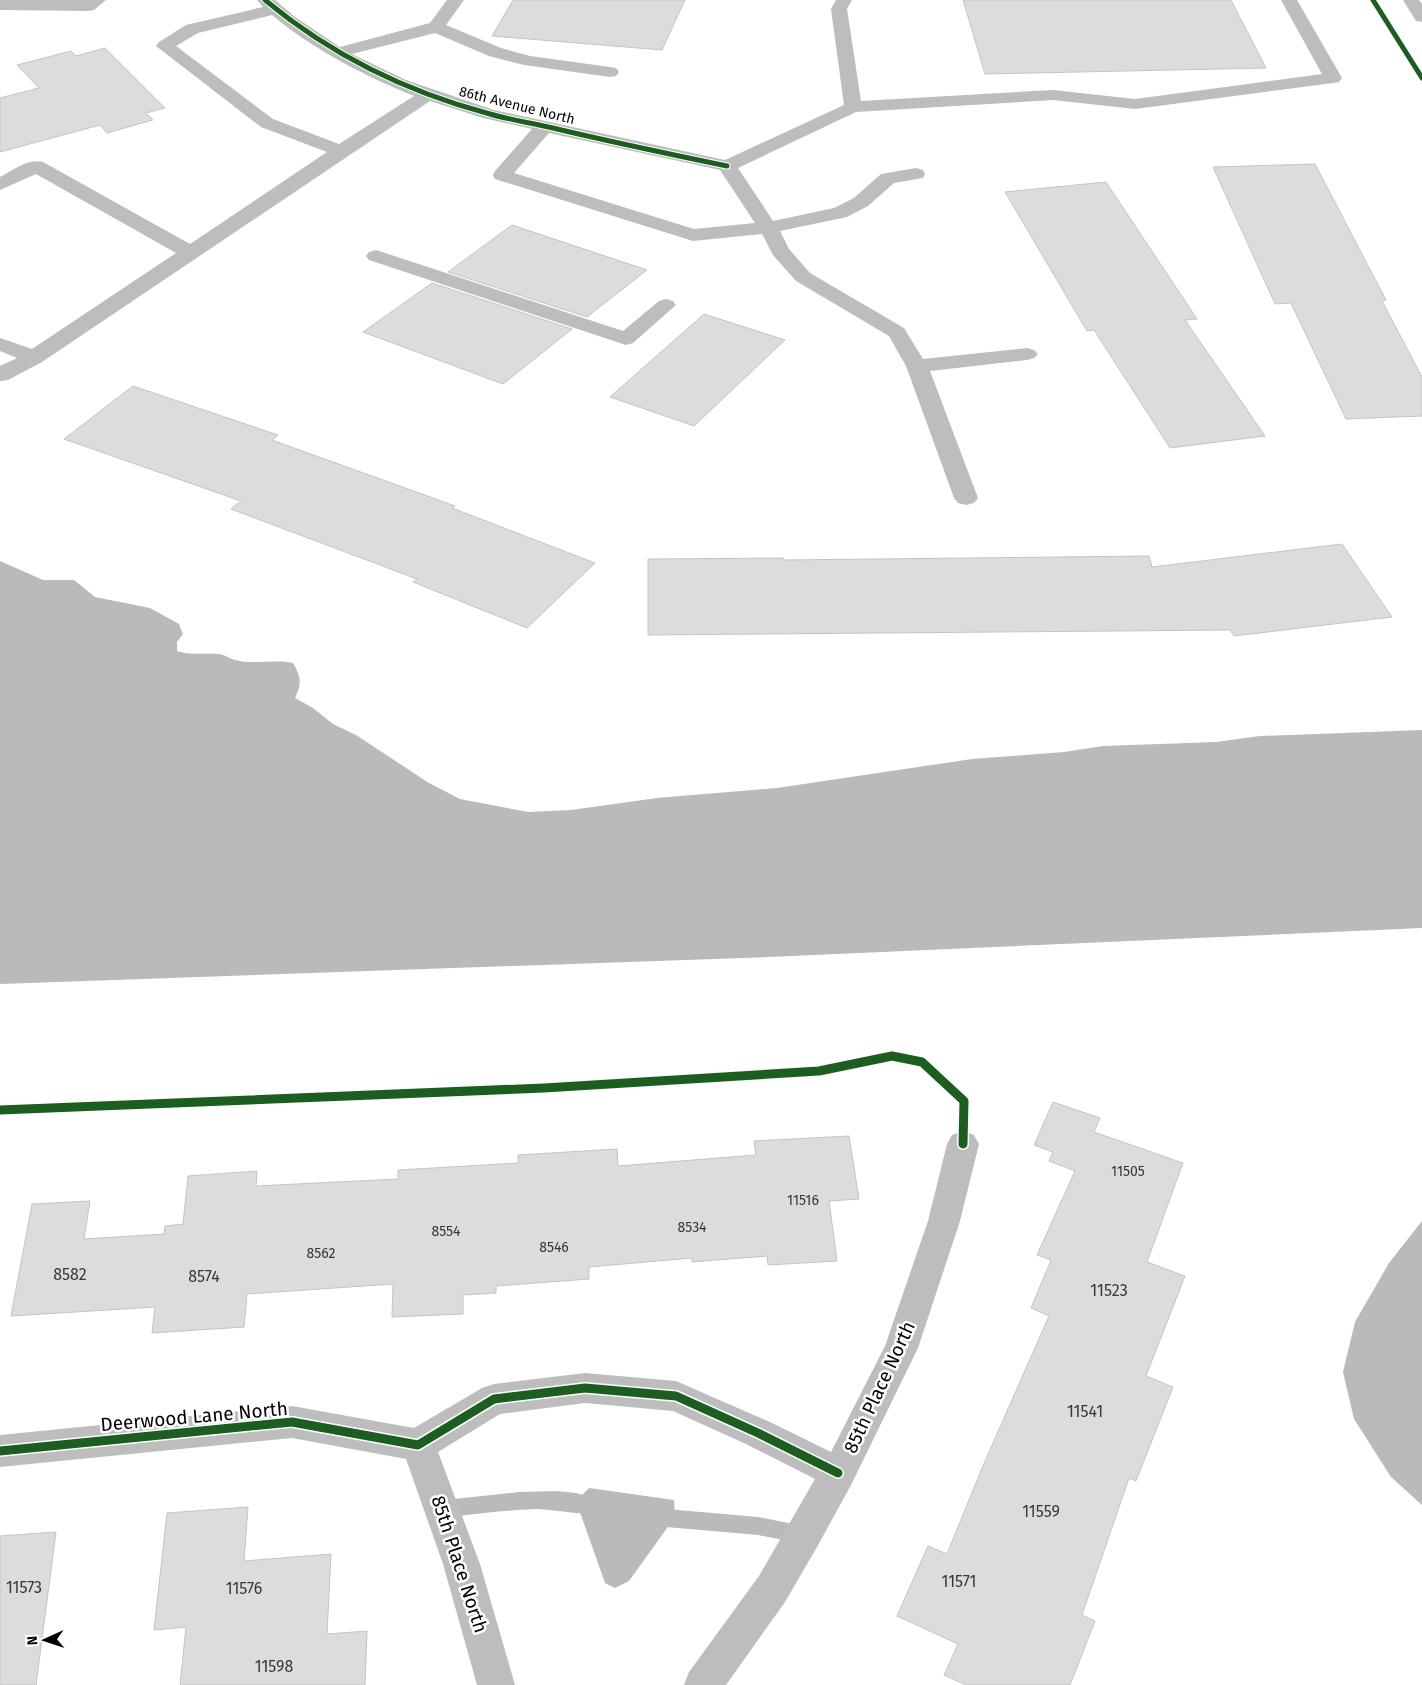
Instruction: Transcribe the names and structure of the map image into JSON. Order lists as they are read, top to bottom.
{
  "streets": {
    "street": ["86th Avenue North", "85th Place North", "Deerwood Lane North"]
  },
  "crossings": [
    ["85th Place North", "Deerwood Lane North"]
  ],
  "house_numbers": [
    "11505",
    "11516",
    "8534",
    "8554",
    "8546",
    "8562",
    "8582",
    "8574",
    "11523",
    "11541",
    "11559",
    "11571",
    "11573",
    "11576",
    "11598"
  ],
  "north": "left"
}
